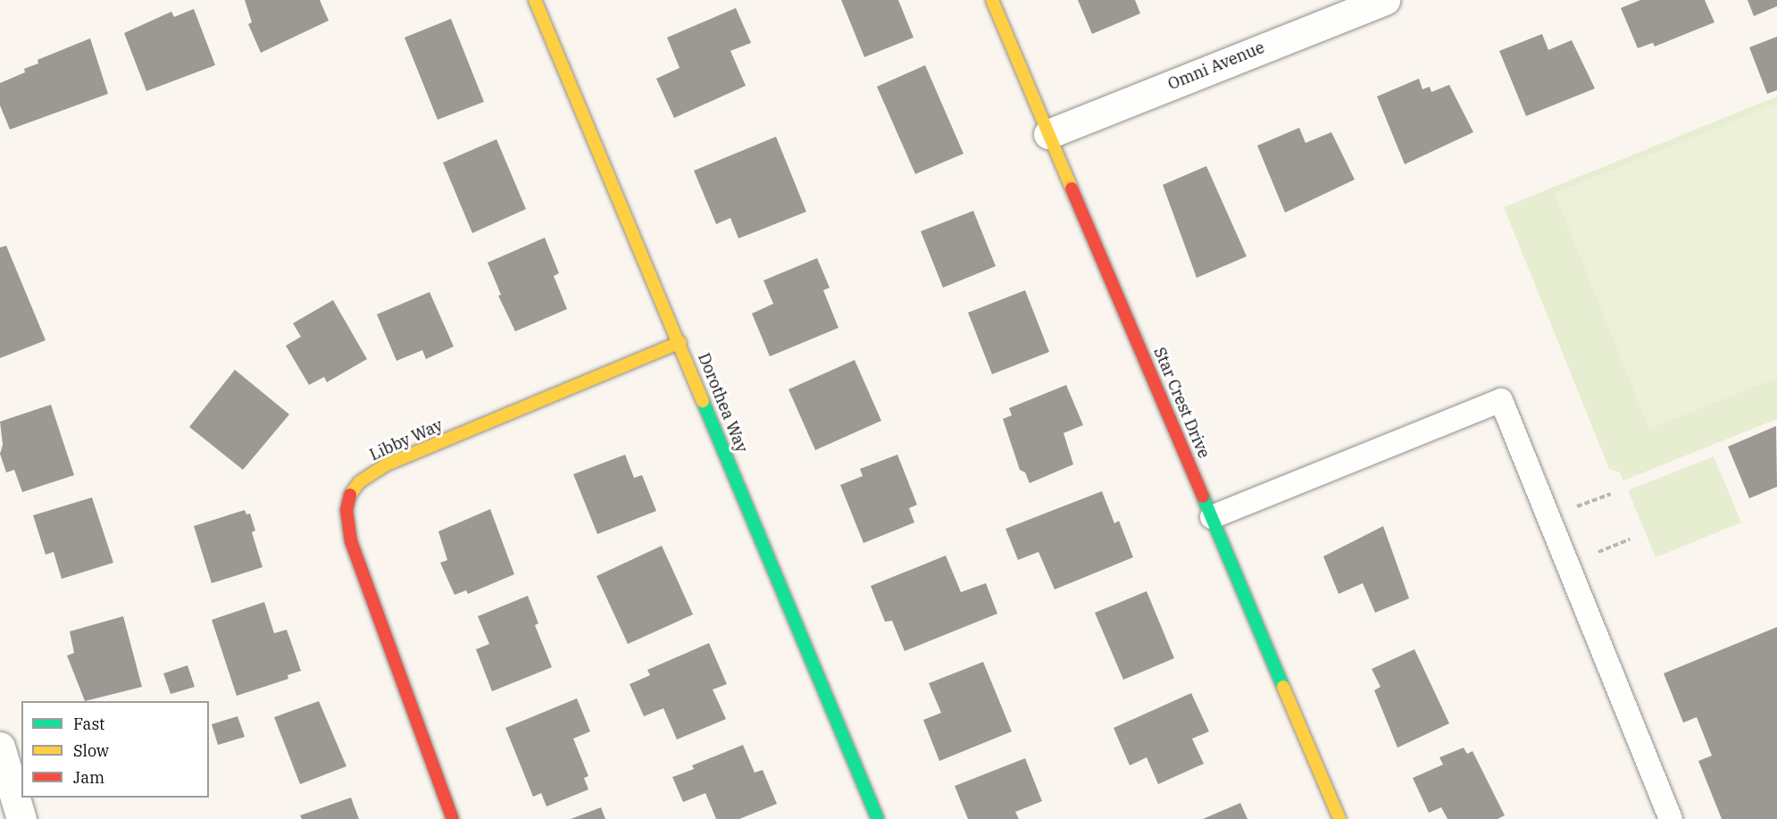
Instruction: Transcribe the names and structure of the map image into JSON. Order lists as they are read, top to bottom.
{
  "streets": {
    "street": [
      "Omni Avenue",
      "Dorothea Way",
      "Star Crest Drive",
      "Libby Way"
    ]
  },
  "crossings": [
    ["Omni Avenue", "Star Crest Drive"],
    ["Dorothea Way", "Libby Way"]
  ],
  "legend": ["Fast", "Slow", "Jam"]
}
